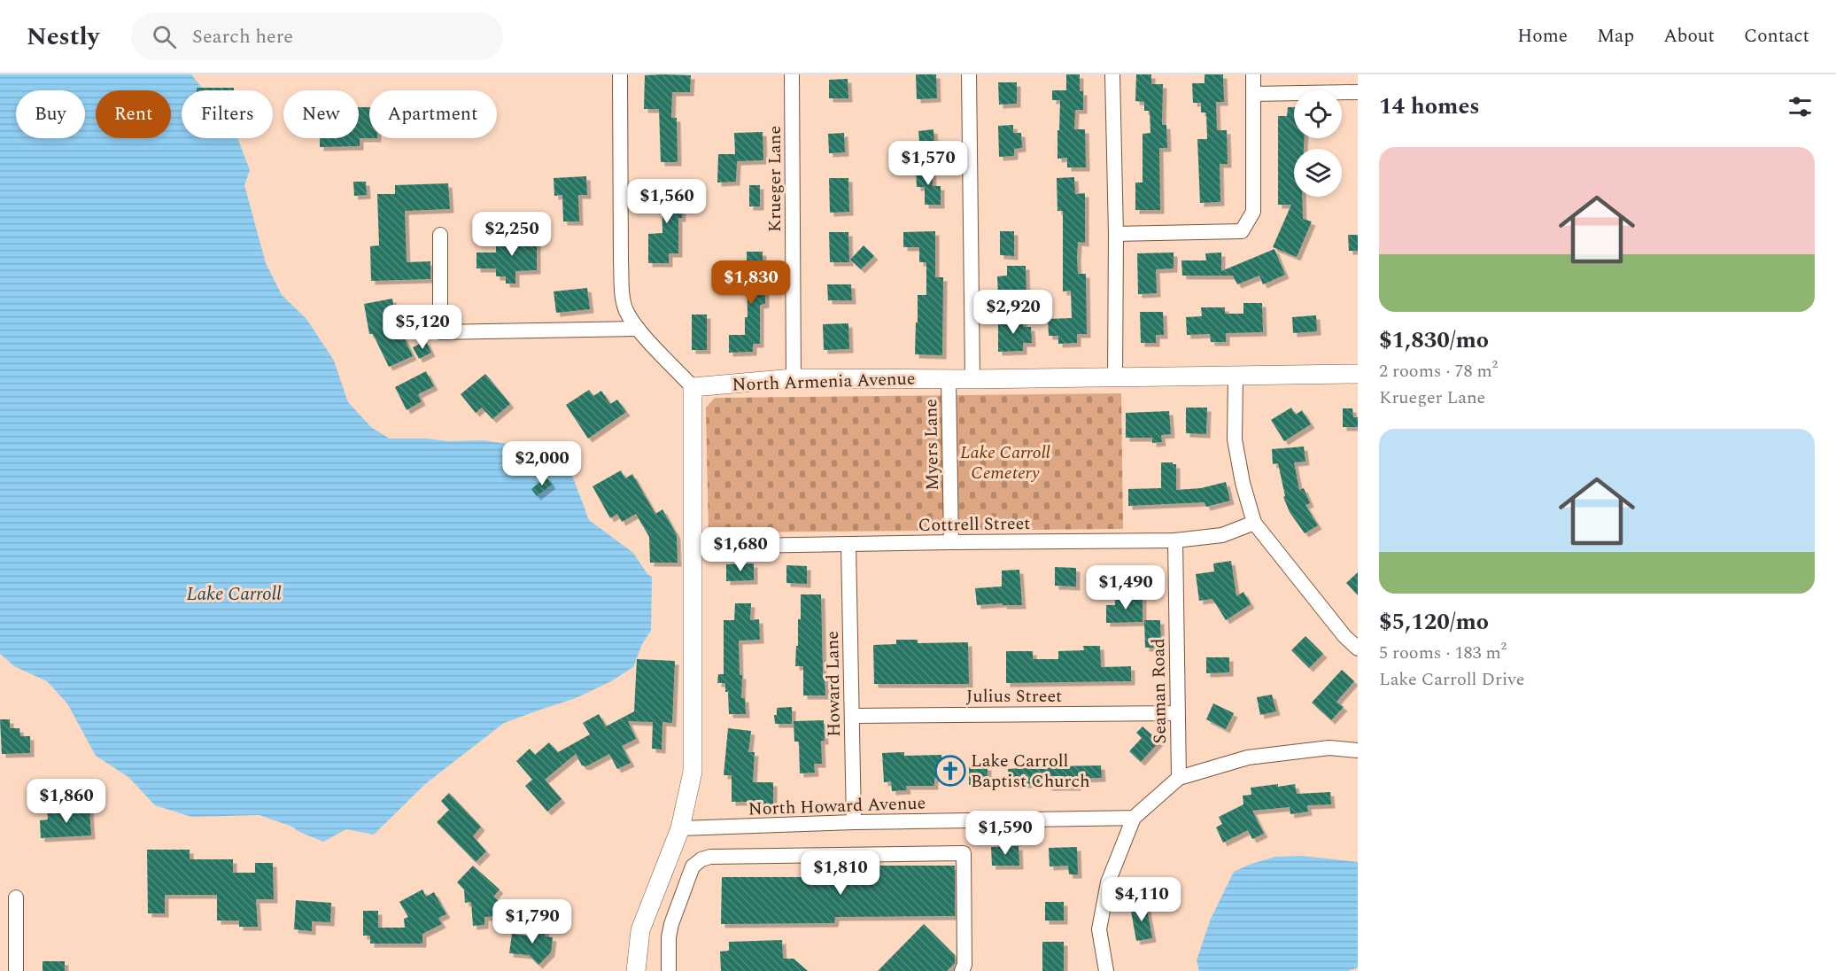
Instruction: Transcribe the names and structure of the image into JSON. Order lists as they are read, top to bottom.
{
  "streets": {
    "main road": ["North Armenia Avenue"],
    "street": [
      "Krueger Lane",
      "Myers Lane",
      "Cottrell Street",
      "Howard Lane",
      "Seaman Road",
      "Julius Street",
      "North Howard Avenue"
    ]
  },
  "crossings": [
    ["Krueger Lane", "North Armenia Avenue"],
    ["North Armenia Avenue", "Myers Lane"],
    ["Myers Lane", "Cottrell Street"],
    ["Cottrell Street", "Howard Lane"],
    ["Cottrell Street", "Seaman Road"],
    ["Howard Lane", "Julius Street"],
    ["Howard Lane", "North Howard Avenue"],
    ["Seaman Road", "Julius Street"]
  ],
  "water": ["Lake Carroll"],
  "parks": ["Lake Carroll Cemetery"],
  "places": {
    "church": ["Lake Carroll Baptist Church"]
  },
  "page": {
    "header": "Nestly",
    "search": "Search here",
    "nav": [
      "Home",
      "Map",
      "About",
      "Contact"
    ],
    "heading": "14 homes",
    "chip": [
      "Buy",
      "Rent",
      "Filters",
      "New",
      "Apartment"
    ],
    "list": [
      {
        "name": "$1,830/mo",
        "note": "2 rooms · 78 m² · Krueger Lane"
      },
      {
        "name": "$5,120/mo",
        "note": "5 rooms · 183 m² · Lake Carroll Drive"
      }
    ],
    "price": [
      "$1,570",
      "$1,560",
      "$2,250",
      "$1,830",
      "$2,920",
      "$5,120",
      "$2,000",
      "$1,680",
      "$1,490",
      "$1,860",
      "$1,590",
      "$1,810",
      "$4,110",
      "$1,790"
    ]
  }
}
